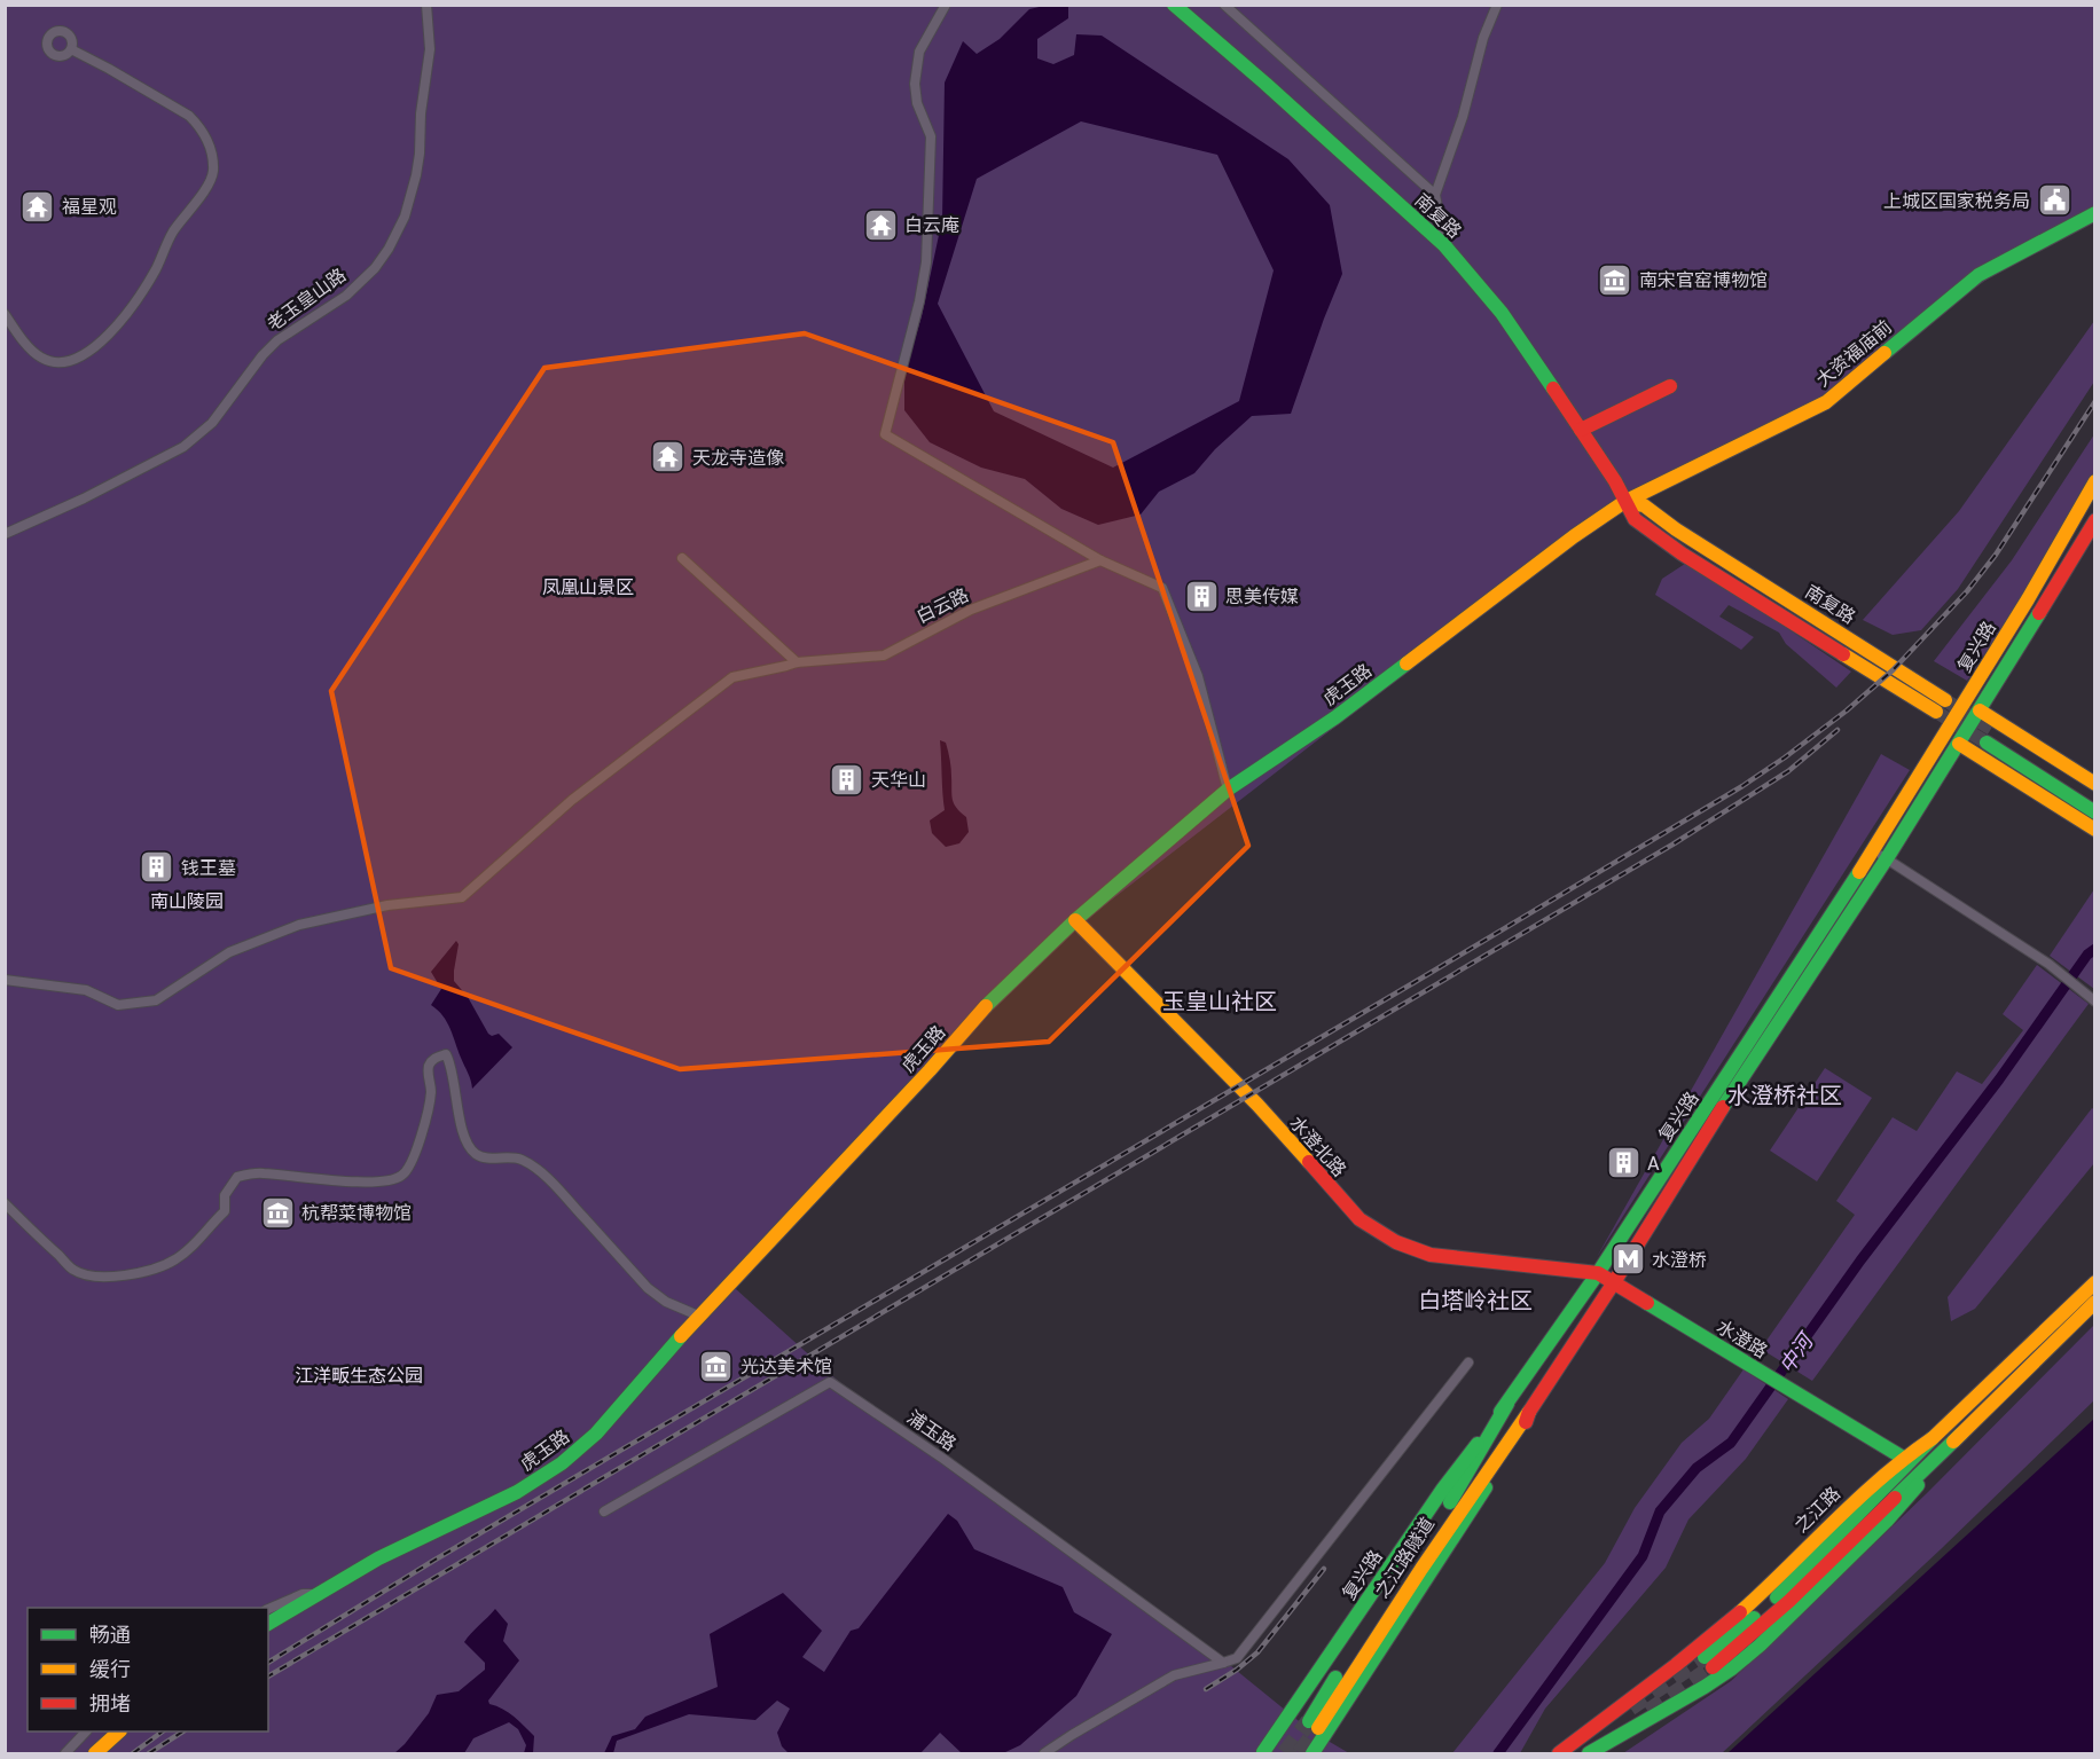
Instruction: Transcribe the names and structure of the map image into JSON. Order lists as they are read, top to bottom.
{
  "streets": {
    "main road": [
      "南复路",
      "大资福庙前",
      "复兴路",
      "虎玉路",
      "水澄北路",
      "水澄路",
      "之江路",
      "之江路隧道"
    ],
    "street": ["老玉皇山路", "白云路", "浦玉路"]
  },
  "crossings": [
    ["南复路", "大资福庙前"],
    ["南复路", "虎玉路"],
    ["大资福庙前", "虎玉路"],
    ["复兴路", "水澄北路"],
    ["复兴路", "水澄路"],
    ["复兴路", "之江路隧道"],
    ["虎玉路", "水澄北路"],
    ["水澄北路", "水澄路"],
    ["水澄路", "之江路"]
  ],
  "districts": ["玉皇山社区", "水澄桥社区", "白塔岭社区"],
  "water": ["中河"],
  "parks": ["凤凰山景区", "南山陵园", "江洋畈生态公园"],
  "places": {
    "public building": ["上城区国家税务局"],
    "temple": ["福星观", "白云庵", "天龙寺造像"],
    "museum": ["南宋官窑博物馆", "杭帮菜博物馆", "光达美术馆"],
    "building": [
      "思美传媒",
      "天华山",
      "钱王墓",
      "A"
    ],
    "metro station": ["水澄桥"]
  },
  "legend": ["畅通", "缓行", "拥堵"]
}
